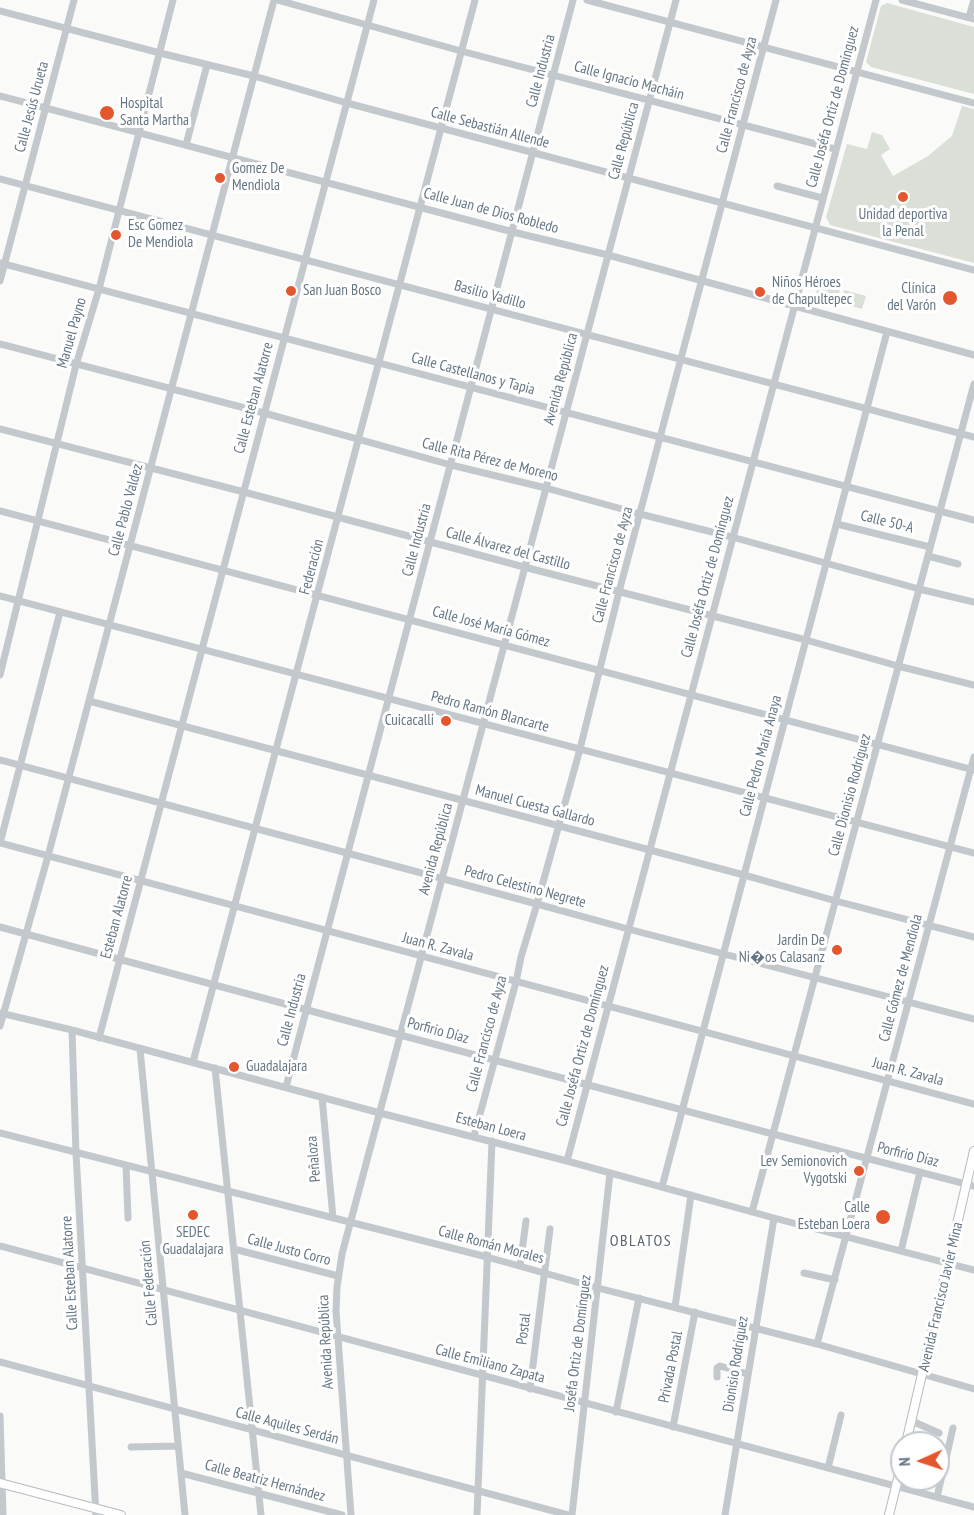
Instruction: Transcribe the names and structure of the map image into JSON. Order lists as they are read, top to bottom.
{
  "streets": {
    "main road": ["Avenida Francisco Javier Mina"],
    "street": [
      "Calle Industria",
      "Calle Ignacio Macháin",
      "Calle Francisco de Ayza",
      "Calle Jesús Urueta",
      "Calle Joséfa Ortiz de Domínguez",
      "Calle Sebastián Allende",
      "Calle República",
      "Calle Juan de Dios Robledo",
      "Basilio Vadillo",
      "Manuel Payno",
      "Calle Castellanos y Tapia",
      "Avenida República",
      "Calle Esteban Alatorre",
      "Calle Rita Pérez de Moreno",
      "Calle Pablo Valdez",
      "Calle 50-A",
      "Calle Álvarez del Castillo",
      "Federación",
      "Calle José María Gómez",
      "Pedro Ramón Blancarte",
      "Calle Pedro María Anaya",
      "Calle Dionisio Rodríguez",
      "Manuel Cuesta Gallardo",
      "Pedro Celestino Negrete",
      "Esteban Alatorre",
      "Juan R. Zavala",
      "Calle Gómez de Mendiola",
      "Porfirio Díaz",
      "Esteban Loera",
      "Peñaloza",
      "Calle Román Morales",
      "Calle Justo Corro",
      "Calle Federación",
      "Postal",
      "Joséfa Ortiz de Domínguez",
      "Calle Emiliano Zapata",
      "Dionisio Rodríguez",
      "Privada Postal",
      "Calle Aquiles Serdán",
      "Calle Beatriz Hernández"
    ]
  },
  "crossings": [
    ["Calle Industria", "Calle Ignacio Macháin"],
    ["Calle Industria", "Calle Sebastián Allende"],
    ["Calle Industria", "Calle Juan de Dios Robledo"],
    ["Calle Industria", "Basilio Vadillo"],
    ["Calle Industria", "Calle Castellanos y Tapia"],
    ["Calle Industria", "Calle Rita Pérez de Moreno"],
    ["Calle Industria", "Calle Álvarez del Castillo"],
    ["Calle Industria", "Calle José María Gómez"],
    ["Calle Industria", "Pedro Ramón Blancarte"],
    ["Calle Industria", "Manuel Cuesta Gallardo"],
    ["Calle Industria", "Pedro Celestino Negrete"],
    ["Calle Industria", "Juan R. Zavala"],
    ["Calle Industria", "Porfirio Díaz"],
    ["Calle Industria", "Esteban Loera"],
    ["Calle Ignacio Macháin", "Calle Francisco de Ayza"],
    ["Calle Ignacio Macháin", "Calle Joséfa Ortiz de Domínguez"],
    ["Calle Ignacio Macháin", "Calle República"],
    ["Calle Ignacio Macháin", "Calle Esteban Alatorre"],
    ["Calle Ignacio Macháin", "Calle Pablo Valdez"],
    ["Calle Ignacio Macháin", "Federación"],
    ["Calle Francisco de Ayza", "Calle Sebastián Allende"],
    ["Calle Francisco de Ayza", "Calle Juan de Dios Robledo"],
    ["Calle Francisco de Ayza", "Basilio Vadillo"],
    ["Calle Francisco de Ayza", "Calle Castellanos y Tapia"],
    ["Calle Francisco de Ayza", "Calle Rita Pérez de Moreno"],
    ["Calle Francisco de Ayza", "Calle Álvarez del Castillo"],
    ["Calle Francisco de Ayza", "Calle José María Gómez"],
    ["Calle Francisco de Ayza", "Pedro Ramón Blancarte"],
    ["Calle Francisco de Ayza", "Manuel Cuesta Gallardo"],
    ["Calle Francisco de Ayza", "Pedro Celestino Negrete"],
    ["Calle Francisco de Ayza", "Juan R. Zavala"],
    ["Calle Francisco de Ayza", "Porfirio Díaz"],
    ["Calle Francisco de Ayza", "Esteban Loera"],
    ["Calle Jesús Urueta", "Calle Sebastián Allende"],
    ["Calle Jesús Urueta", "Calle Juan de Dios Robledo"],
    ["Calle Jesús Urueta", "Basilio Vadillo"],
    ["Calle Jesús Urueta", "Calle Castellanos y Tapia"],
    ["Calle Joséfa Ortiz de Domínguez", "Calle Sebastián Allende"],
    ["Calle Joséfa Ortiz de Domínguez", "Calle Juan de Dios Robledo"],
    ["Calle Joséfa Ortiz de Domínguez", "Basilio Vadillo"],
    ["Calle Joséfa Ortiz de Domínguez", "Calle Castellanos y Tapia"],
    ["Calle Joséfa Ortiz de Domínguez", "Calle Rita Pérez de Moreno"],
    ["Calle Joséfa Ortiz de Domínguez", "Calle Álvarez del Castillo"],
    ["Calle Joséfa Ortiz de Domínguez", "Calle José María Gómez"],
    ["Calle Joséfa Ortiz de Domínguez", "Pedro Ramón Blancarte"],
    ["Calle Joséfa Ortiz de Domínguez", "Manuel Cuesta Gallardo"],
    ["Calle Joséfa Ortiz de Domínguez", "Pedro Celestino Negrete"],
    ["Calle Joséfa Ortiz de Domínguez", "Juan R. Zavala"],
    ["Calle Joséfa Ortiz de Domínguez", "Porfirio Díaz"],
    ["Calle Joséfa Ortiz de Domínguez", "Esteban Loera"],
    ["Calle Sebastián Allende", "Calle República"],
    ["Calle Sebastián Allende", "Manuel Payno"],
    ["Calle Sebastián Allende", "Calle Esteban Alatorre"],
    ["Calle Sebastián Allende", "Calle Pablo Valdez"],
    ["Calle Sebastián Allende", "Federación"],
    ["Calle República", "Calle Juan de Dios Robledo"],
    ["Calle República", "Avenida República"],
    ["Calle Juan de Dios Robledo", "Manuel Payno"],
    ["Calle Juan de Dios Robledo", "Avenida República"],
    ["Calle Juan de Dios Robledo", "Calle Esteban Alatorre"],
    ["Calle Juan de Dios Robledo", "Calle Pablo Valdez"],
    ["Calle Juan de Dios Robledo", "Federación"],
    ["Calle Juan de Dios Robledo", "Calle Pedro María Anaya"],
    ["Basilio Vadillo", "Manuel Payno"],
    ["Basilio Vadillo", "Avenida República"],
    ["Basilio Vadillo", "Calle Esteban Alatorre"],
    ["Basilio Vadillo", "Calle Pablo Valdez"],
    ["Basilio Vadillo", "Federación"],
    ["Basilio Vadillo", "Calle Pedro María Anaya"],
    ["Basilio Vadillo", "Calle Dionisio Rodríguez"],
    ["Manuel Payno", "Calle Castellanos y Tapia"],
    ["Manuel Payno", "Calle Rita Pérez de Moreno"],
    ["Manuel Payno", "Calle Álvarez del Castillo"],
    ["Manuel Payno", "Calle José María Gómez"],
    ["Manuel Payno", "Pedro Ramón Blancarte"],
    ["Calle Castellanos y Tapia", "Avenida República"],
    ["Calle Castellanos y Tapia", "Calle Esteban Alatorre"],
    ["Calle Castellanos y Tapia", "Calle Pablo Valdez"],
    ["Calle Castellanos y Tapia", "Federación"],
    ["Calle Castellanos y Tapia", "Calle Pedro María Anaya"],
    ["Calle Castellanos y Tapia", "Calle Dionisio Rodríguez"],
    ["Avenida República", "Calle Rita Pérez de Moreno"],
    ["Avenida República", "Calle Álvarez del Castillo"],
    ["Avenida República", "Calle José María Gómez"],
    ["Avenida República", "Pedro Ramón Blancarte"],
    ["Avenida República", "Manuel Cuesta Gallardo"],
    ["Avenida República", "Pedro Celestino Negrete"],
    ["Avenida República", "Juan R. Zavala"],
    ["Avenida República", "Porfirio Díaz"],
    ["Avenida República", "Esteban Loera"],
    ["Avenida República", "Calle Román Morales"],
    ["Avenida República", "Calle Justo Corro"],
    ["Avenida República", "Calle Emiliano Zapata"],
    ["Avenida República", "Calle Aquiles Serdán"],
    ["Calle Esteban Alatorre", "Calle Rita Pérez de Moreno"],
    ["Calle Esteban Alatorre", "Calle Álvarez del Castillo"],
    ["Calle Esteban Alatorre", "Calle José María Gómez"],
    ["Calle Esteban Alatorre", "Pedro Ramón Blancarte"],
    ["Calle Esteban Alatorre", "Manuel Cuesta Gallardo"],
    ["Calle Esteban Alatorre", "Pedro Celestino Negrete"],
    ["Calle Esteban Alatorre", "Esteban Alatorre"],
    ["Calle Esteban Alatorre", "Esteban Loera"],
    ["Calle Esteban Alatorre", "Calle Román Morales"],
    ["Calle Esteban Alatorre", "Calle Emiliano Zapata"],
    ["Calle Esteban Alatorre", "Calle Aquiles Serdán"],
    ["Calle Rita Pérez de Moreno", "Calle Pablo Valdez"],
    ["Calle Rita Pérez de Moreno", "Federación"],
    ["Calle Rita Pérez de Moreno", "Calle Pedro María Anaya"],
    ["Calle Rita Pérez de Moreno", "Calle Dionisio Rodríguez"],
    ["Calle Pablo Valdez", "Calle Álvarez del Castillo"],
    ["Calle Pablo Valdez", "Calle José María Gómez"],
    ["Calle Pablo Valdez", "Pedro Ramón Blancarte"],
    ["Calle Pablo Valdez", "Manuel Cuesta Gallardo"],
    ["Calle Pablo Valdez", "Pedro Celestino Negrete"],
    ["Calle Pablo Valdez", "Juan R. Zavala"],
    ["Calle Pablo Valdez", "Porfirio Díaz"],
    ["Calle Pablo Valdez", "Esteban Loera"],
    ["Calle 50-A", "Calle Pedro María Anaya"],
    ["Calle 50-A", "Calle Dionisio Rodríguez"],
    ["Calle Álvarez del Castillo", "Federación"],
    ["Calle Álvarez del Castillo", "Calle Pedro María Anaya"],
    ["Calle Álvarez del Castillo", "Calle Dionisio Rodríguez"],
    ["Federación", "Calle José María Gómez"],
    ["Federación", "Pedro Ramón Blancarte"],
    ["Federación", "Manuel Cuesta Gallardo"],
    ["Federación", "Pedro Celestino Negrete"],
    ["Federación", "Juan R. Zavala"],
    ["Federación", "Porfirio Díaz"],
    ["Federación", "Esteban Loera"],
    ["Calle José María Gómez", "Calle Pedro María Anaya"],
    ["Calle José María Gómez", "Calle Dionisio Rodríguez"],
    ["Calle José María Gómez", "Calle Gómez de Mendiola"],
    ["Pedro Ramón Blancarte", "Calle Pedro María Anaya"],
    ["Pedro Ramón Blancarte", "Calle Dionisio Rodríguez"],
    ["Pedro Ramón Blancarte", "Calle Gómez de Mendiola"],
    ["Calle Pedro María Anaya", "Manuel Cuesta Gallardo"],
    ["Calle Pedro María Anaya", "Pedro Celestino Negrete"],
    ["Calle Pedro María Anaya", "Juan R. Zavala"],
    ["Calle Pedro María Anaya", "Porfirio Díaz"],
    ["Calle Pedro María Anaya", "Esteban Loera"],
    ["Calle Dionisio Rodríguez", "Manuel Cuesta Gallardo"],
    ["Calle Dionisio Rodríguez", "Pedro Celestino Negrete"],
    ["Calle Dionisio Rodríguez", "Juan R. Zavala"],
    ["Calle Dionisio Rodríguez", "Porfirio Díaz"],
    ["Calle Dionisio Rodríguez", "Esteban Loera"],
    ["Manuel Cuesta Gallardo", "Calle Gómez de Mendiola"],
    ["Pedro Celestino Negrete", "Esteban Alatorre"],
    ["Pedro Celestino Negrete", "Calle Gómez de Mendiola"],
    ["Esteban Alatorre", "Juan R. Zavala"],
    ["Esteban Alatorre", "Porfirio Díaz"],
    ["Esteban Alatorre", "Esteban Loera"],
    ["Juan R. Zavala", "Calle Gómez de Mendiola"],
    ["Calle Gómez de Mendiola", "Porfirio Díaz"],
    ["Calle Gómez de Mendiola", "Esteban Loera"],
    ["Calle Gómez de Mendiola", "Calle Román Morales"],
    ["Porfirio Díaz", "Avenida Francisco Javier Mina"],
    ["Esteban Loera", "Peñaloza"],
    ["Esteban Loera", "Calle Federación"],
    ["Esteban Loera", "Avenida Francisco Javier Mina"],
    ["Esteban Loera", "Joséfa Ortiz de Domínguez"],
    ["Esteban Loera", "Dionisio Rodríguez"],
    ["Peñaloza", "Calle Román Morales"],
    ["Calle Román Morales", "Calle Federación"],
    ["Calle Román Morales", "Avenida Francisco Javier Mina"],
    ["Calle Román Morales", "Postal"],
    ["Calle Román Morales", "Joséfa Ortiz de Domínguez"],
    ["Calle Román Morales", "Dionisio Rodríguez"],
    ["Calle Román Morales", "Privada Postal"],
    ["Calle Federación", "Calle Emiliano Zapata"],
    ["Calle Federación", "Calle Aquiles Serdán"],
    ["Calle Federación", "Calle Beatriz Hernández"],
    ["Postal", "Calle Emiliano Zapata"],
    ["Joséfa Ortiz de Domínguez", "Calle Emiliano Zapata"],
    ["Joséfa Ortiz de Domínguez", "Calle Aquiles Serdán"],
    ["Calle Emiliano Zapata", "Dionisio Rodríguez"],
    ["Calle Emiliano Zapata", "Privada Postal"]
  ],
  "districts": ["OBLATOS"],
  "places": [
    "Hospital Santa Martha",
    "Gomez De Mendiola",
    "Unidad deportiva la Penal",
    "Esc Gomez De Mendiola",
    "San Juan Bosco",
    "Niños Héroes de Chapultepec",
    "Clínica del Varón",
    "Cuicacalli",
    "Jardin De Ni�os Calasanz",
    "Guadalajara",
    "Lev Semionovich Vygotski",
    "SEDEC Guadalajara",
    "Calle Esteban Loera"
  ],
  "north": "left"
}
